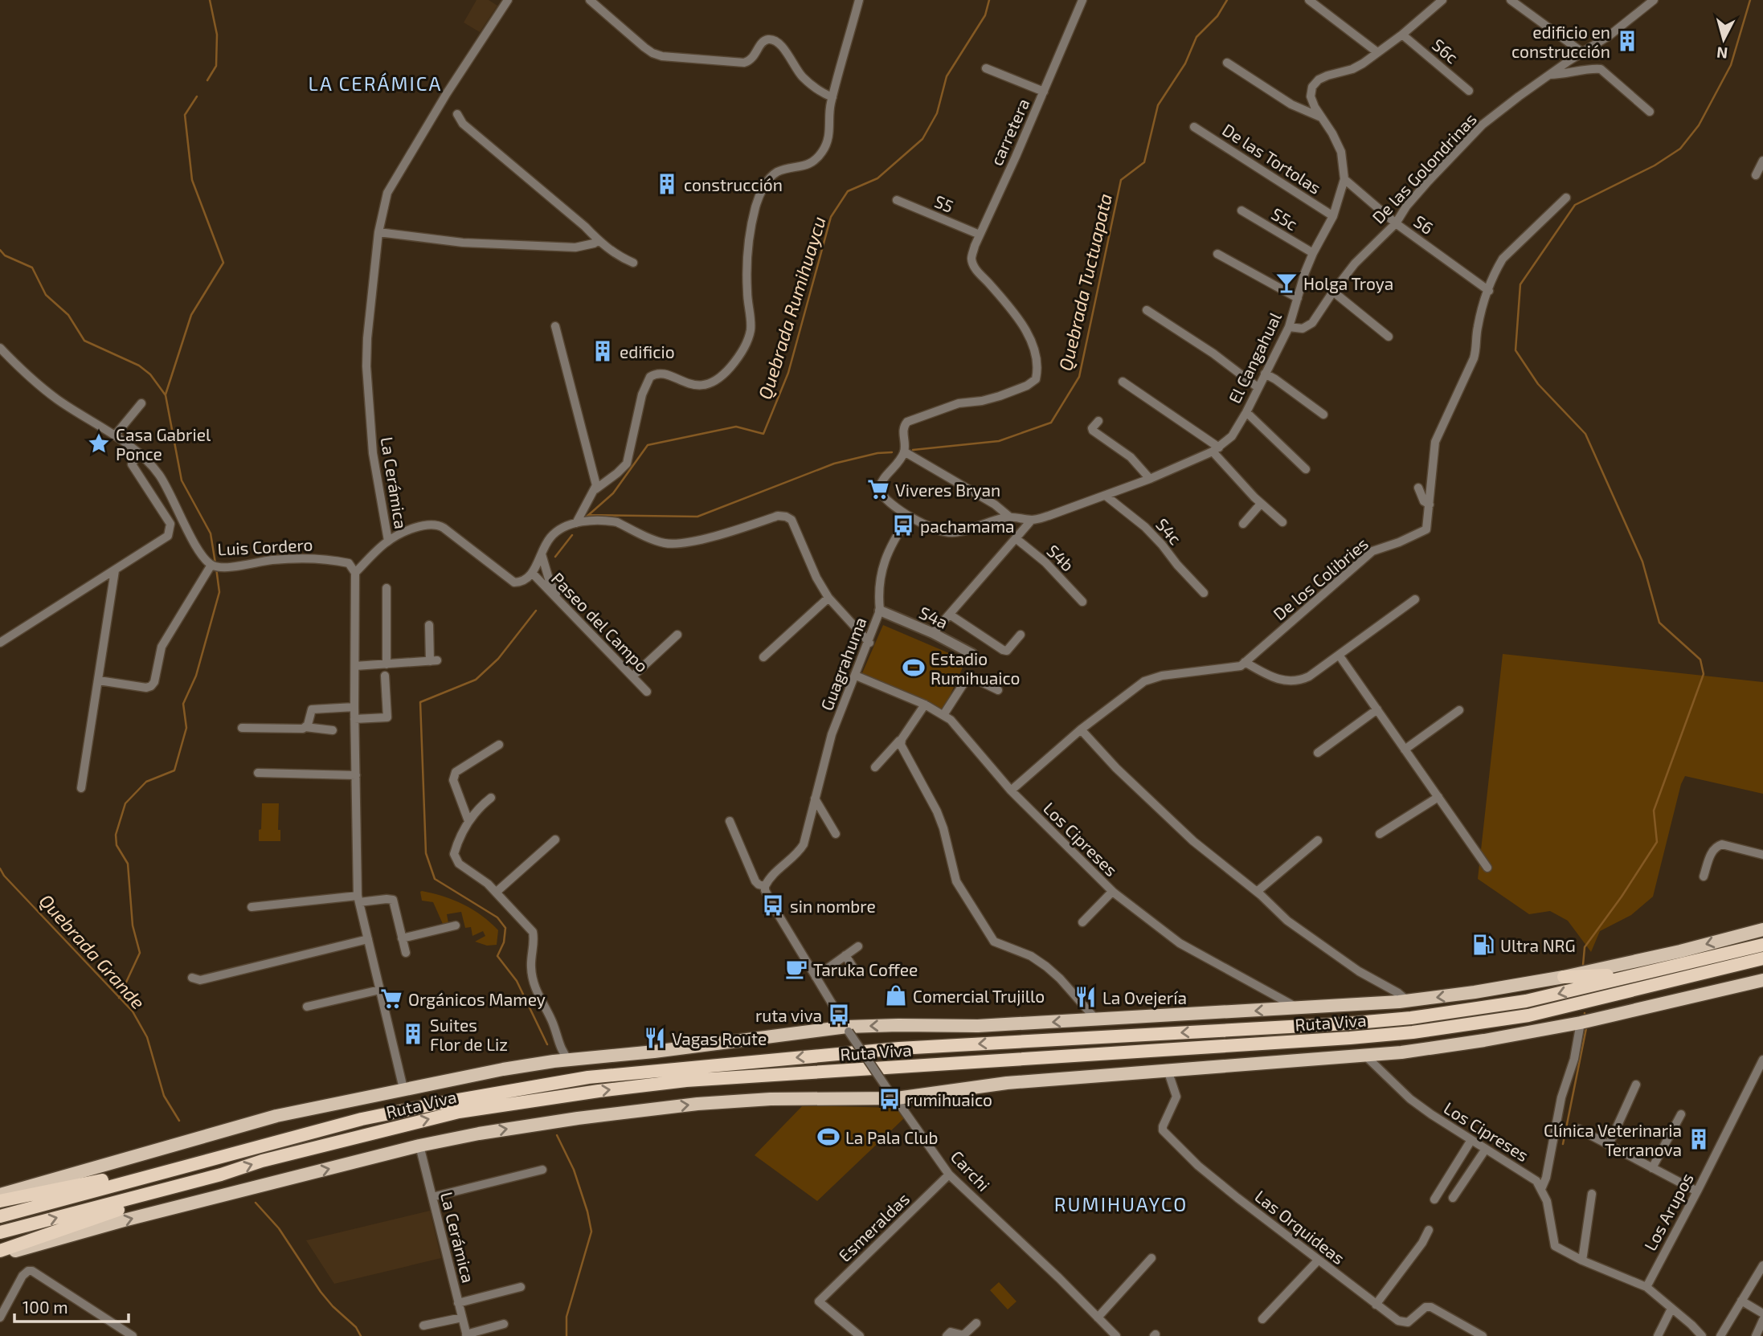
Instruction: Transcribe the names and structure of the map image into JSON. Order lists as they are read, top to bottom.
{
  "streets": {
    "highway": ["Ruta Viva"],
    "street": [
      "S6c",
      "carretera",
      "De las Tortolas",
      "De las Golondrinas",
      "S5",
      "S5c",
      "S6",
      "El Cangahual",
      "La Cerámica",
      "S4c",
      "Luis Cordero",
      "S4b",
      "De los Colibries",
      "S4a",
      "Paseo del Campo",
      "Guagrahuma",
      "Los Cipreses",
      "Carchi",
      "Los Arupos",
      "Esmeraldas",
      "Las Orquideas"
    ]
  },
  "crossings": [
    ["S6c", "El Cangahual"],
    ["carretera", "S5"],
    ["De las Tortolas", "El Cangahual"],
    ["De las Golondrinas", "S6"],
    ["De las Golondrinas", "El Cangahual"],
    ["S5c", "El Cangahual"],
    ["S6", "El Cangahual"],
    ["S6", "De los Colibries"],
    ["El Cangahual", "S4c"],
    ["El Cangahual", "Guagrahuma"],
    ["La Cerámica", "Luis Cordero"],
    ["De los Colibries", "Los Cipreses"],
    ["S4a", "Guagrahuma"],
    ["Guagrahuma", "Los Cipreses"],
    ["Guagrahuma", "Carchi"],
    ["Los Cipreses", "Ruta Viva"],
    ["Ruta Viva", "Carchi"],
    ["Carchi", "Esmeraldas"]
  ],
  "districts": ["LA CERÁMICA", "RUMIHUAYCO"],
  "water": ["Quebrada Tuctuapata", "Quebrada Rumihuaycu", "Quebrada Grande"],
  "places": {
    "building": [
      "edificio en construcción",
      "construcción",
      "edificio",
      "Suites Flor de Liz",
      "Clínica Veterinaria Terranova"
    ],
    "bar": ["Holga Troya"],
    "place": ["Casa Gabriel Ponce"],
    "supermarket": ["Viveres Bryan", "Orgánicos Mamey"],
    "bus stop": [
      "pachamama",
      "sin nombre",
      "ruta viva",
      "rumihuaico"
    ],
    "sports": ["Estadio Rumihuaico", "La Pala Club"],
    "fuel station": ["Ultra NRG"],
    "cafe": ["Taruka Coffee"],
    "shop": ["Comercial Trujillo"],
    "restaurant": ["La Ovejería", "Vagas Route"]
  },
  "scale_bar": "100 m",
  "north": "bottom"
}
